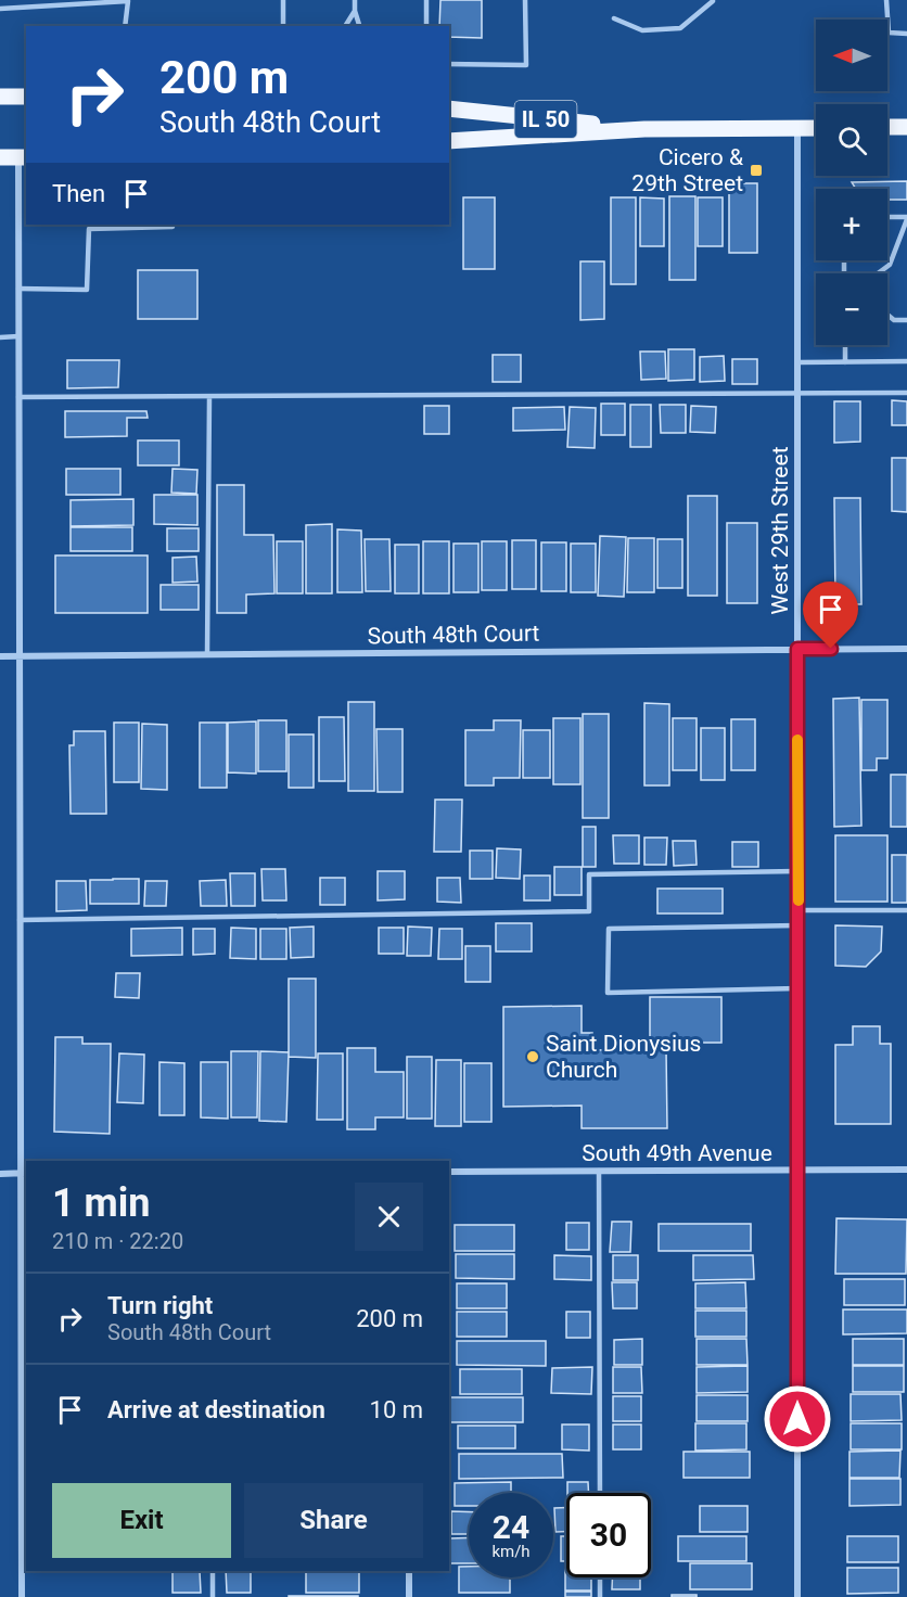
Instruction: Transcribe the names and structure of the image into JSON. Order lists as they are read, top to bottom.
{
  "streets": {
    "main road": ["IL 50"],
    "street": ["West 29th Street", "South 48th Court", "South 49th Avenue"]
  },
  "crossings": [
    ["IL 50", "West 29th Street"],
    ["West 29th Street", "South 48th Court"],
    ["West 29th Street", "South 49th Avenue"]
  ],
  "places": {
    "transit": ["Cicero & 29th Street"],
    "other": ["Saint Dionysius Church"]
  },
  "north": "left",
  "page": {
    "map_buttons": ["+", "−"],
    "turn": ["200 m", "South 48th Court"],
    "then": "Then",
    "heading": ["1 min", "210 m · 22:20"],
    "list": [
      {
        "name": "Turn right",
        "note": "South 48th Court",
        "value": "200 m"
      },
      {
        "name": "Arrive at destination",
        "value": "10 m"
      }
    ],
    "buttons": ["Exit", "Share"],
    "speed": "24 km/h",
    "limit": "30"
  }
}
